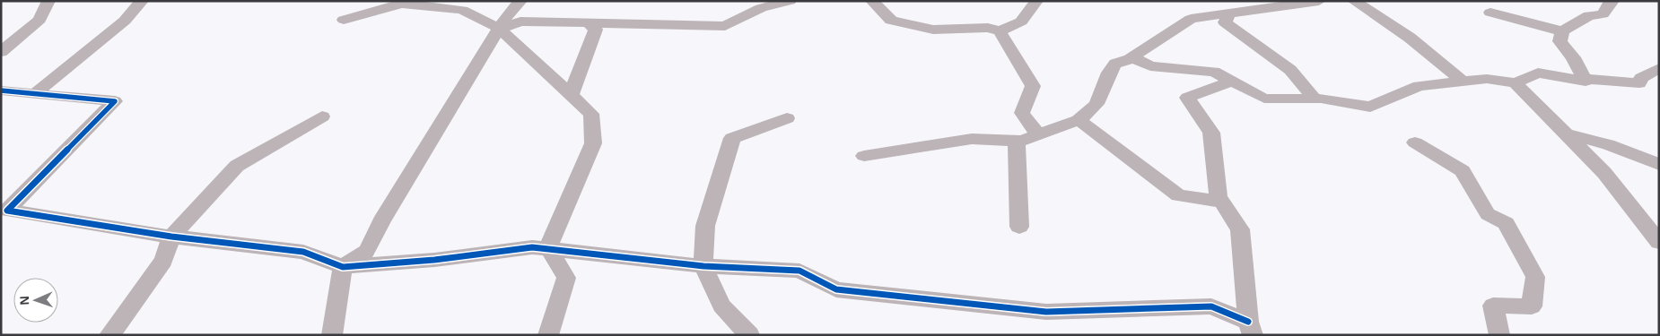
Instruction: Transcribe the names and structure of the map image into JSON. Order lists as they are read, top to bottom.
{
  "north": "left"
}
